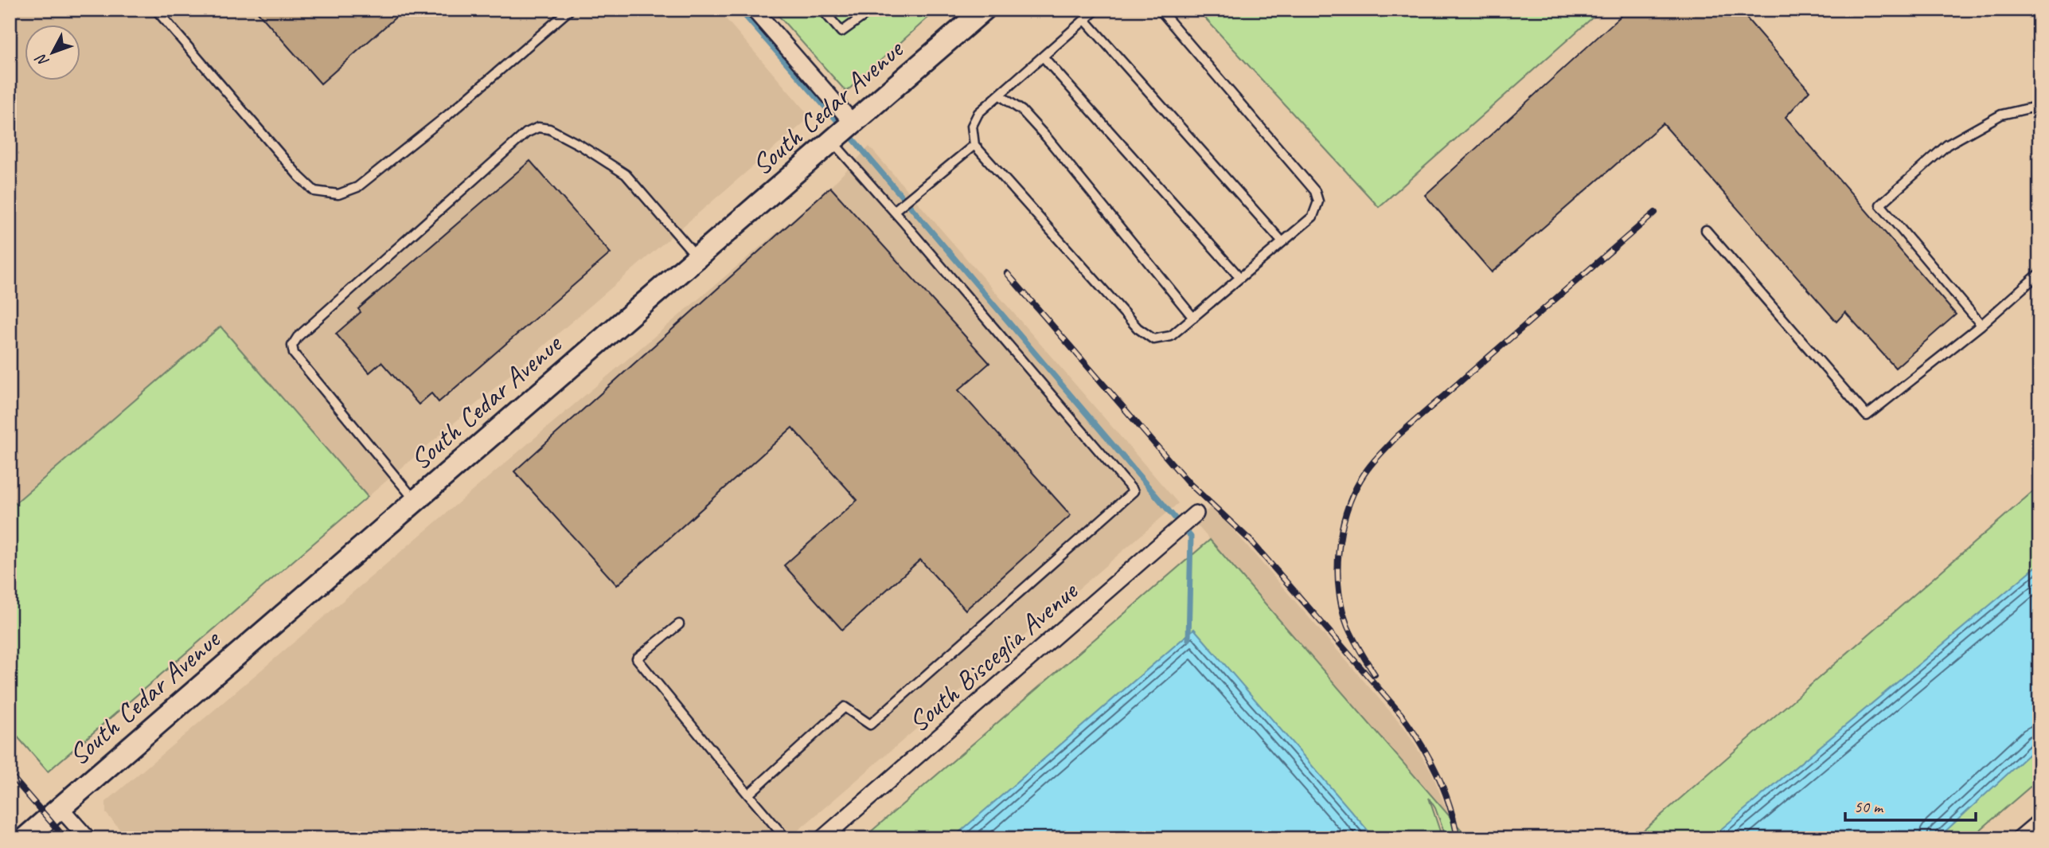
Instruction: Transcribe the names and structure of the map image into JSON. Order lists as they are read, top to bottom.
{
  "streets": {
    "main road": ["South Cedar Avenue"],
    "street": ["South Bisceglia Avenue"]
  },
  "scale_bar": "50 m",
  "north": "bottom left"
}
